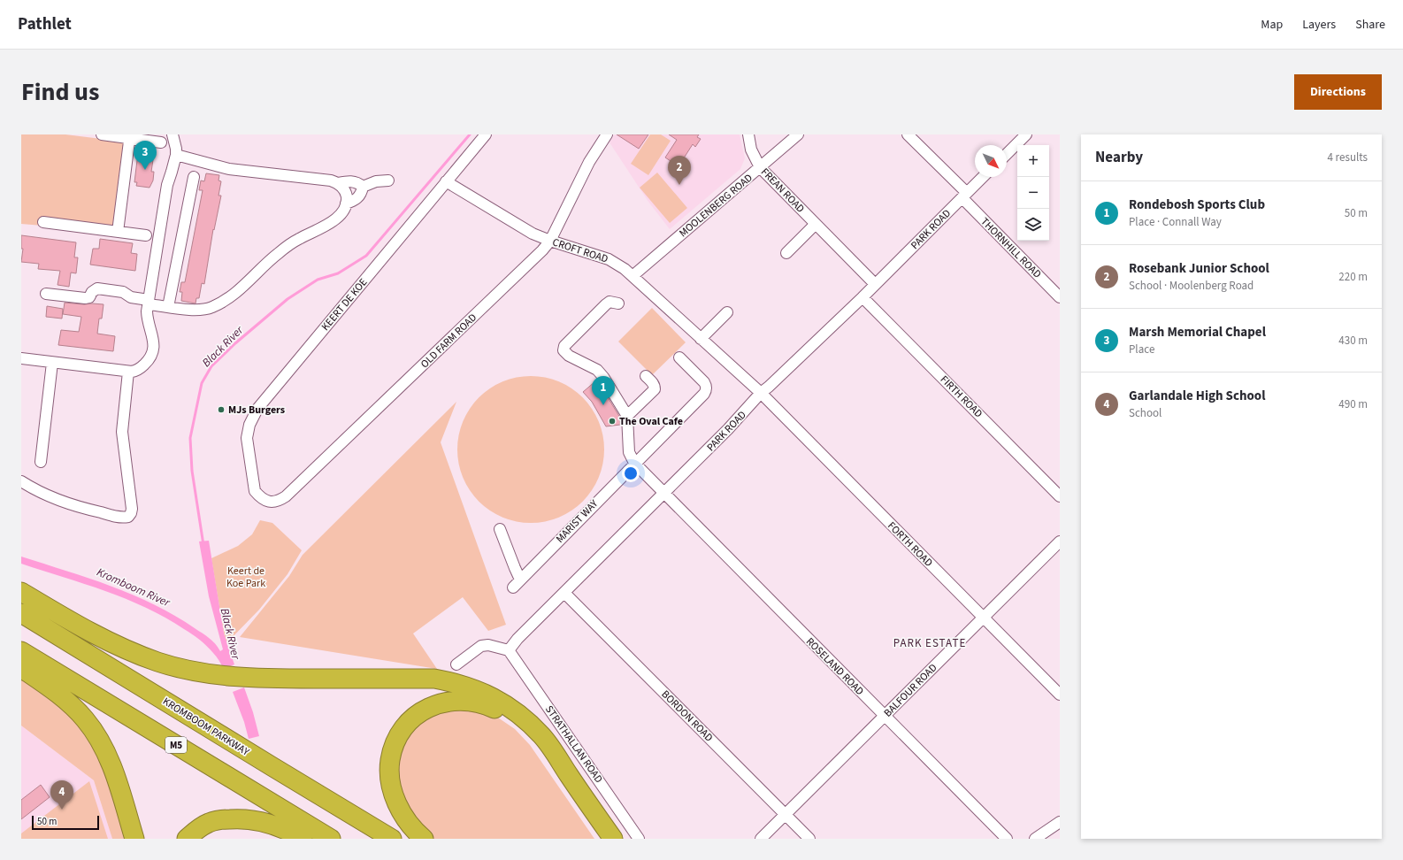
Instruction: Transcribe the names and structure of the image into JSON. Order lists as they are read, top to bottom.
{
  "streets": {
    "highway": ["KROMBOOM PARKWAY", "M5"],
    "street": [
      "FREAN ROAD",
      "MOOLENBERG ROAD",
      "PARK ROAD",
      "THORNHILL ROAD",
      "CROFT ROAD",
      "KEERT DE KOE",
      "OLD FARM ROAD",
      "FIRTH ROAD",
      "MARIST WAY",
      "FORTH ROAD",
      "ROSELAND ROAD",
      "BALFOUR ROAD",
      "BORDON ROAD",
      "STRATHALLAN ROAD"
    ]
  },
  "crossings": [
    ["FREAN ROAD", "MOOLENBERG ROAD"],
    ["FREAN ROAD", "PARK ROAD"],
    ["MOOLENBERG ROAD", "CROFT ROAD"],
    ["PARK ROAD", "THORNHILL ROAD"],
    ["PARK ROAD", "CROFT ROAD"],
    ["PARK ROAD", "FIRTH ROAD"],
    ["PARK ROAD", "FORTH ROAD"],
    ["PARK ROAD", "ROSELAND ROAD"],
    ["PARK ROAD", "BORDON ROAD"],
    ["PARK ROAD", "STRATHALLAN ROAD"],
    ["CROFT ROAD", "KEERT DE KOE"],
    ["CROFT ROAD", "OLD FARM ROAD"],
    ["CROFT ROAD", "FORTH ROAD"],
    ["KEERT DE KOE", "OLD FARM ROAD"],
    ["MARIST WAY", "ROSELAND ROAD"],
    ["FORTH ROAD", "BALFOUR ROAD"],
    ["ROSELAND ROAD", "BALFOUR ROAD"],
    ["BALFOUR ROAD", "BORDON ROAD"]
  ],
  "districts": ["PARK ESTATE"],
  "water": ["Black River", "Kromboom River"],
  "parks": ["Keert de Koe Park"],
  "places": ["MJs Burgers", "The Oval Cafe"],
  "scale_bar": "50 m",
  "north": "bottom right",
  "page": {
    "header": "Pathlet",
    "nav": ["Map", "Layers", "Share"],
    "title": "Find us",
    "buttons": "Directions",
    "heading": ["Nearby", "4 results"],
    "pins": [
      "3",
      "2",
      "1",
      "4"
    ],
    "map_buttons": ["+", "−"],
    "list": [
      {
        "mark": "1",
        "name": "Rondebosh Sports Club",
        "note": "Place · Connall Way",
        "value": "50 m"
      },
      {
        "mark": "2",
        "name": "Rosebank Junior School",
        "note": "School · Moolenberg Road",
        "value": "220 m"
      },
      {
        "mark": "3",
        "name": "Marsh Memorial Chapel",
        "note": "Place",
        "value": "430 m"
      },
      {
        "mark": "4",
        "name": "Garlandale High School",
        "note": "School",
        "value": "490 m"
      }
    ],
    "scale": "50 m"
  }
}
